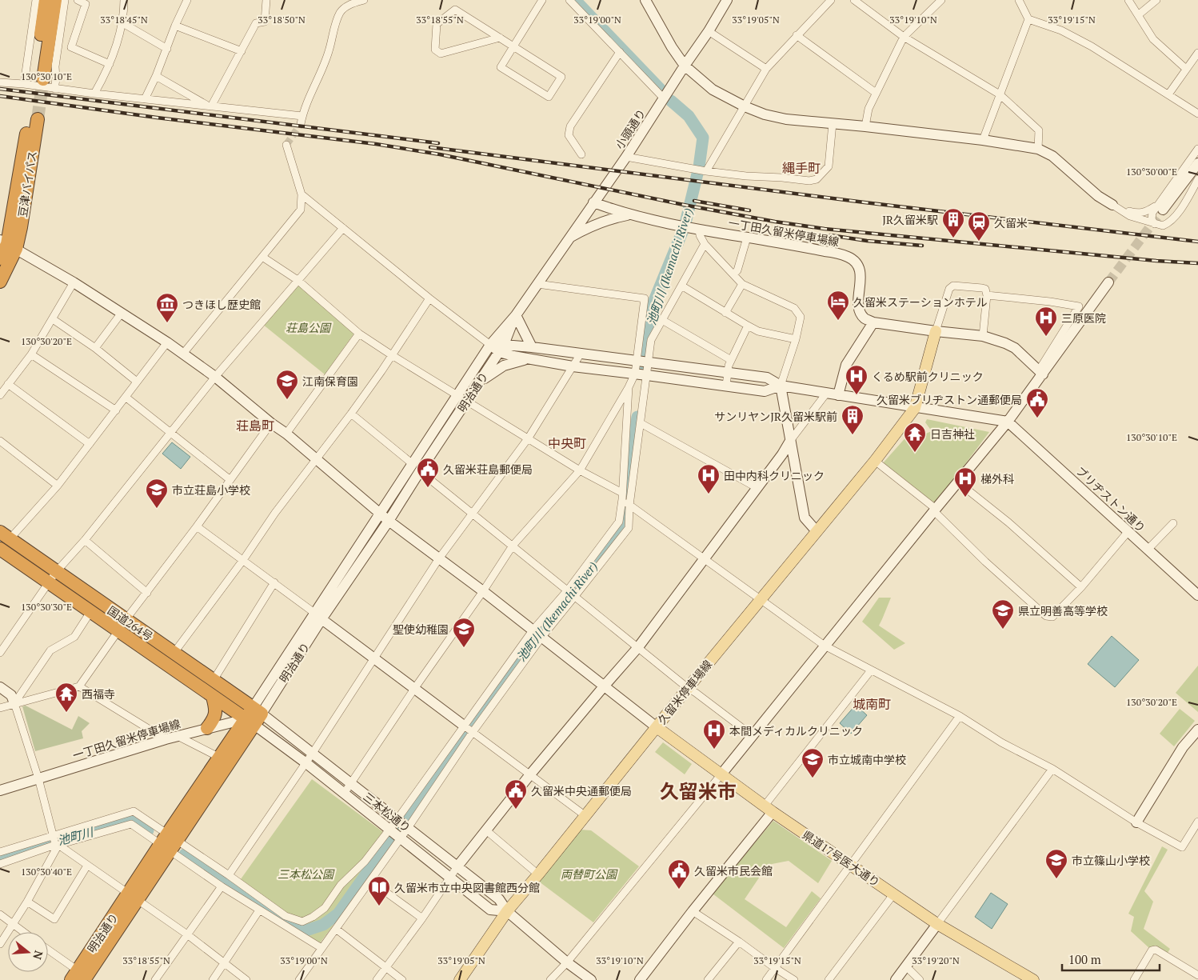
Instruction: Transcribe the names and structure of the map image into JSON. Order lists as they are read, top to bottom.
{
  "streets": {
    "highway": ["豆津バイパス", "明治通り", "国道264号"],
    "main road": ["久留米停車場線", "県道17号医大通り"],
    "street": [
      "小頭通り",
      "一丁田久留米停車場線",
      "ブリヂストン通り",
      "三本松通り"
    ]
  },
  "crossings": [
    ["小頭通り", "一丁田久留米停車場線"],
    ["一丁田久留米停車場線", "明治通り"],
    ["一丁田久留米停車場線", "国道264号"],
    ["一丁田久留米停車場線", "三本松通り"],
    ["明治通り", "国道264号"],
    ["明治通り", "三本松通り"],
    ["国道264号", "三本松通り"],
    ["久留米停車場線", "三本松通り"],
    ["久留米停車場線", "県道17号医大通り"]
  ],
  "districts": [
    "縄手町",
    "荘島町",
    "中央町",
    "城南町",
    "久留米市"
  ],
  "water": ["池町川 (Ikemachi River)", "池町川"],
  "parks": ["荘島公園", "三本松公園", "両替町公園"],
  "places": {
    "building": ["JR久留米駅", "サンリヤンJR久留米駅前"],
    "station": ["久留米"],
    "hotel": ["久留米ステーションホテル"],
    "museum": ["つきほし歴史館"],
    "hospital": [
      "三原医院",
      "くるめ駅前クリニック",
      "田中内科クリニック",
      "梯外科",
      "本間メディカルクリニック"
    ],
    "school or university": [
      "江南保育園",
      "市立荘島小学校",
      "県立明善高等学校",
      "聖使幼稚園",
      "市立城南中学校",
      "市立篠山小学校"
    ],
    "public building": [
      "久留米ブリヂストン通郵便局",
      "久留米荘島郵便局",
      "久留米中央通郵便局",
      "久留米市民会館"
    ],
    "temple": ["日吉神社", "西福寺"],
    "library": ["久留米市立中央図書館西分館"]
  },
  "scale_bar": "100 m",
  "north": "right",
  "coordinates": [
    "33°18'45\"N",
    "33°18'50\"N",
    "33°18'55\"N",
    "33°19'00\"N",
    "33°19'05\"N",
    "33°19'10\"N",
    "33°19'15\"N",
    "130°30'10\"E",
    "130°30'00\"E",
    "130°30'20\"E",
    "130°30'30\"E",
    "130°30'40\"E",
    "33°19'20\"N"
  ]
}
